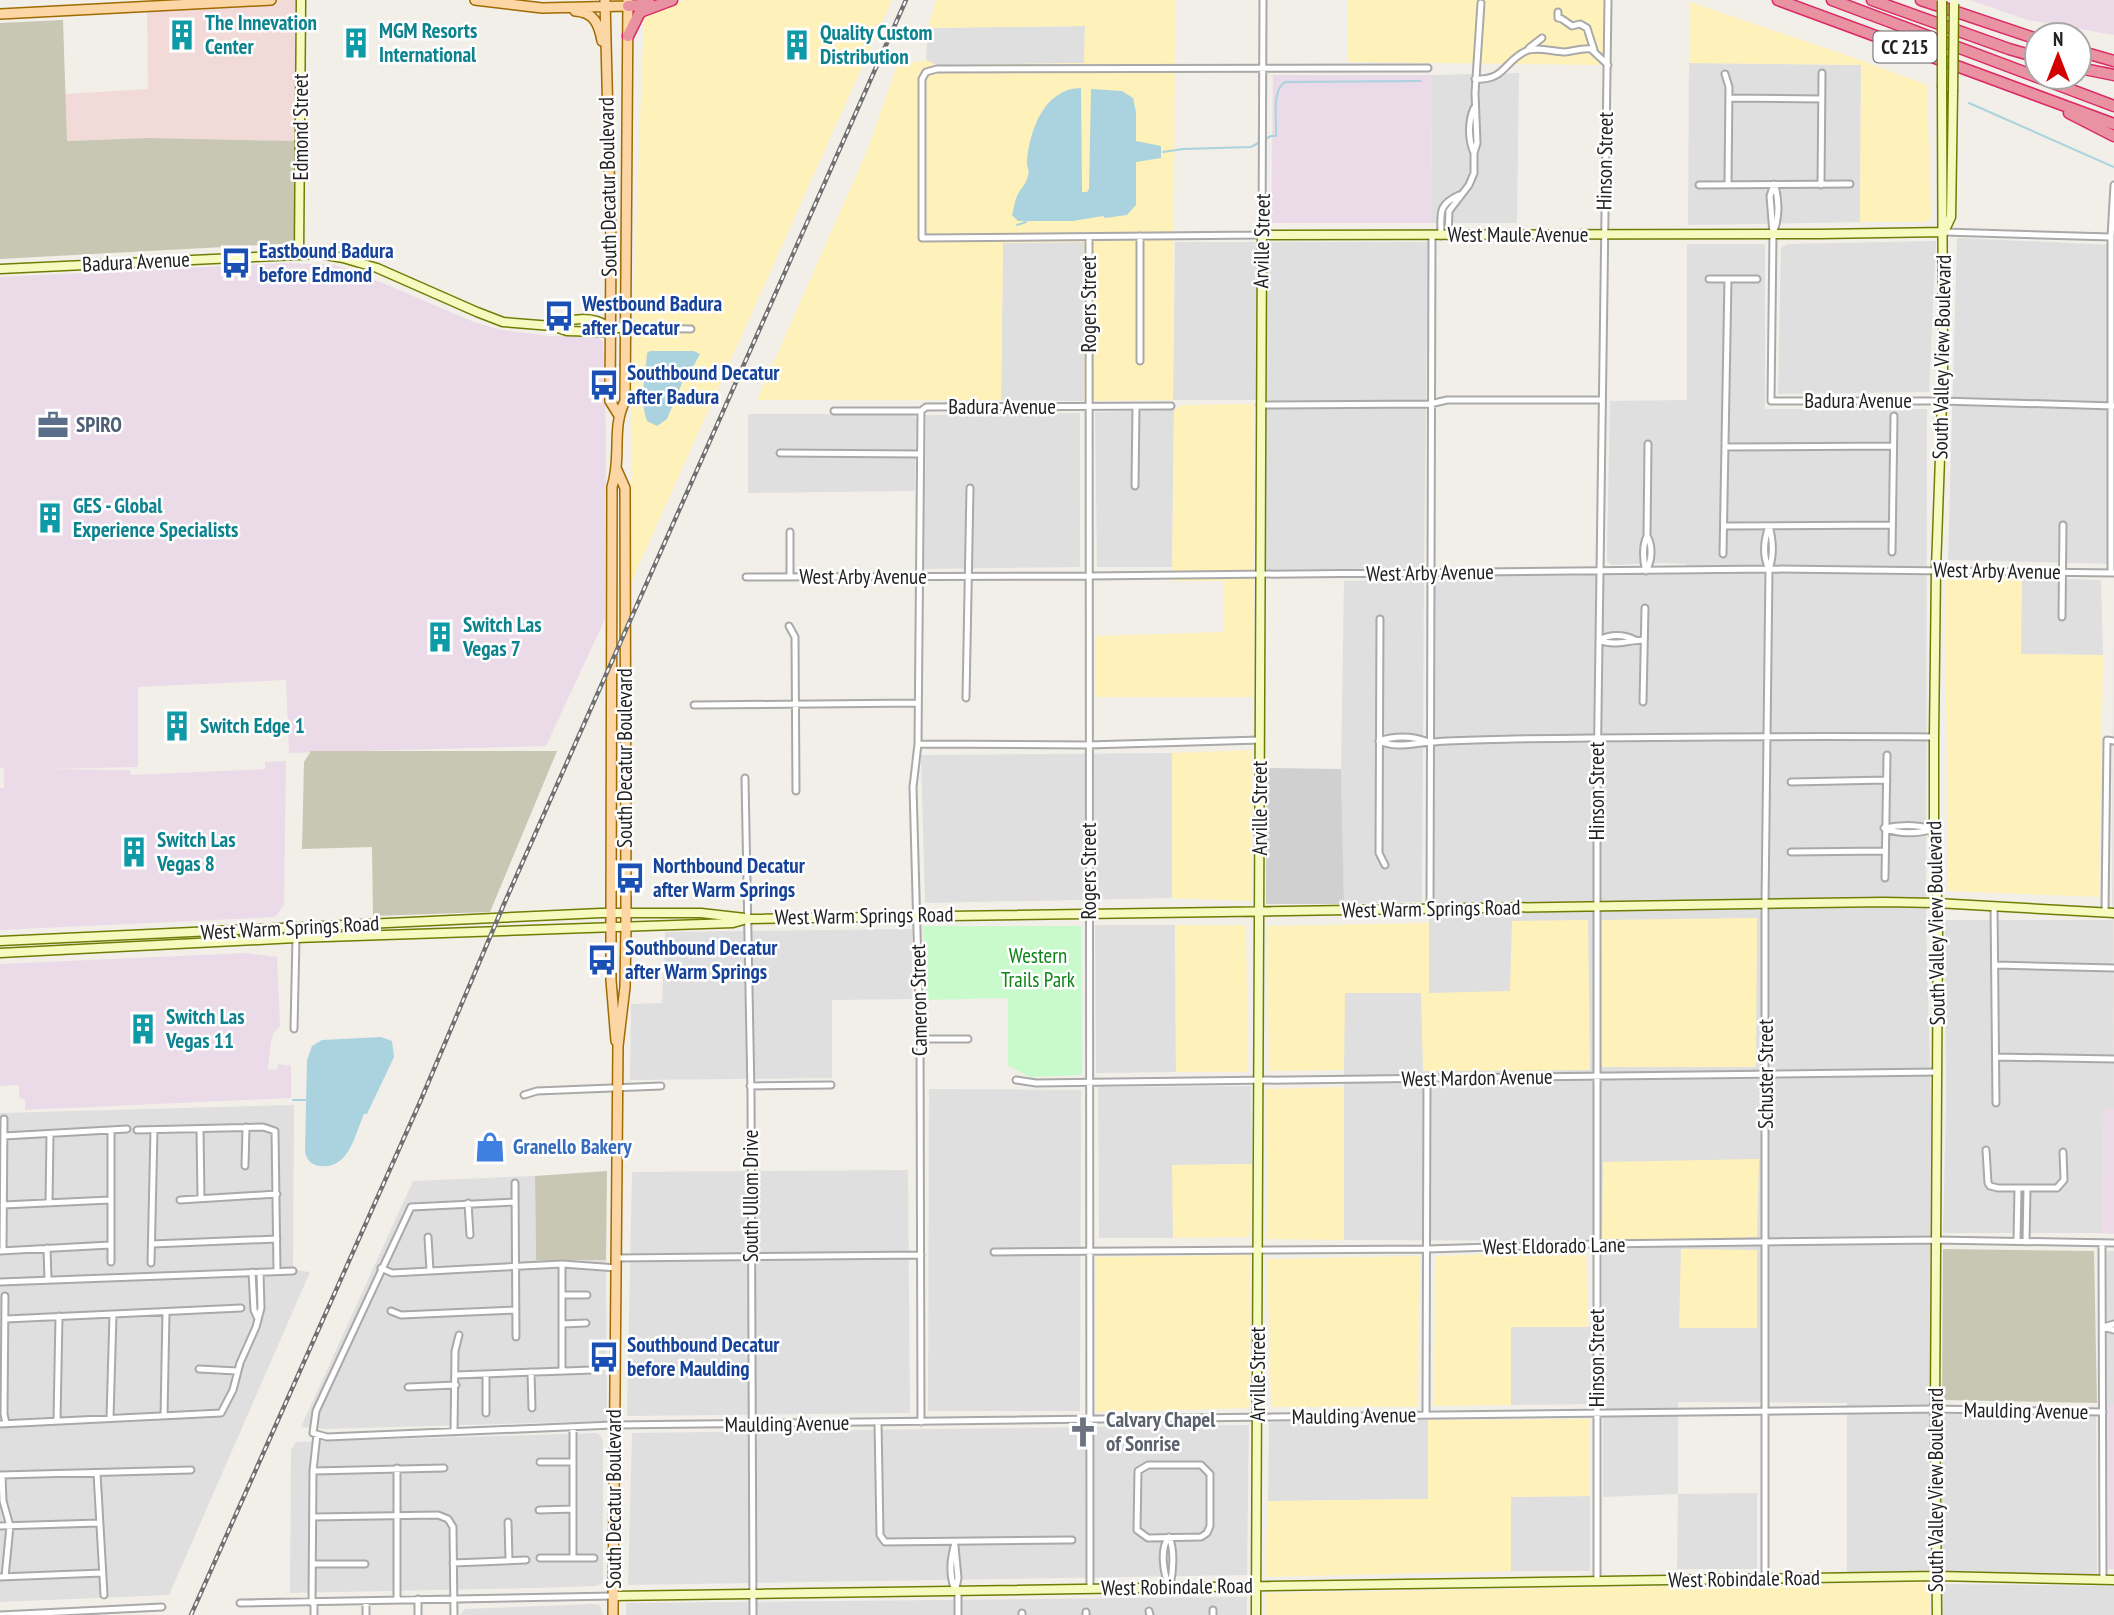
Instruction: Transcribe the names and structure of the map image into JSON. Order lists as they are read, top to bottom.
{
  "streets": {
    "highway": ["CC 215"],
    "main road": [
      "Edmond Street",
      "South Decatur Boulevard",
      "West Maule Avenue",
      "Arville Street",
      "Badura Avenue",
      "South Valley View Boulevard",
      "West Warm Springs Road",
      "West Robindale Road"
    ],
    "street": [
      "Hinson Street",
      "Rogers Street",
      "West Arby Avenue",
      "Cameron Street",
      "Schuster Street",
      "West Mardon Avenue",
      "South Ullom Drive",
      "West Eldorado Lane",
      "Maulding Avenue"
    ]
  },
  "crossings": [
    ["Edmond Street", "Badura Avenue"],
    ["Hinson Street", "West Maule Avenue"],
    ["Hinson Street", "West Arby Avenue"],
    ["Hinson Street", "West Warm Springs Road"],
    ["Hinson Street", "West Mardon Avenue"],
    ["Hinson Street", "West Eldorado Lane"],
    ["Hinson Street", "Maulding Avenue"],
    ["Hinson Street", "West Robindale Road"],
    ["South Decatur Boulevard", "Badura Avenue"],
    ["South Decatur Boulevard", "West Warm Springs Road"],
    ["South Decatur Boulevard", "Maulding Avenue"],
    ["South Decatur Boulevard", "West Robindale Road"],
    ["West Maule Avenue", "Arville Street"],
    ["West Maule Avenue", "Badura Avenue"],
    ["West Maule Avenue", "Rogers Street"],
    ["West Maule Avenue", "South Valley View Boulevard"],
    ["Arville Street", "West Arby Avenue"],
    ["Arville Street", "West Warm Springs Road"],
    ["Arville Street", "West Mardon Avenue"],
    ["Arville Street", "West Eldorado Lane"],
    ["Arville Street", "Maulding Avenue"],
    ["Arville Street", "West Robindale Road"],
    ["Badura Avenue", "Rogers Street"],
    ["Badura Avenue", "South Valley View Boulevard"],
    ["Badura Avenue", "Cameron Street"],
    ["Rogers Street", "West Arby Avenue"],
    ["Rogers Street", "West Warm Springs Road"],
    ["Rogers Street", "West Mardon Avenue"],
    ["Rogers Street", "West Eldorado Lane"],
    ["Rogers Street", "Maulding Avenue"],
    ["Rogers Street", "West Robindale Road"],
    ["South Valley View Boulevard", "West Arby Avenue"],
    ["South Valley View Boulevard", "West Warm Springs Road"],
    ["South Valley View Boulevard", "West Mardon Avenue"],
    ["South Valley View Boulevard", "West Eldorado Lane"],
    ["South Valley View Boulevard", "Maulding Avenue"],
    ["South Valley View Boulevard", "West Robindale Road"],
    ["West Arby Avenue", "Cameron Street"],
    ["West Arby Avenue", "Schuster Street"],
    ["West Warm Springs Road", "Cameron Street"],
    ["West Warm Springs Road", "Schuster Street"],
    ["West Warm Springs Road", "South Ullom Drive"],
    ["Cameron Street", "Maulding Avenue"],
    ["Schuster Street", "West Mardon Avenue"],
    ["Schuster Street", "West Eldorado Lane"],
    ["Schuster Street", "Maulding Avenue"],
    ["Schuster Street", "West Robindale Road"],
    ["South Ullom Drive", "Maulding Avenue"],
    ["South Ullom Drive", "West Robindale Road"]
  ],
  "parks": ["Western Trails Park"],
  "places": {
    "building": [
      "The Innevation Center",
      "MGM Resorts International",
      "Quality Custom Distribution",
      "GES - Global Experience Specialists",
      "Switch Las Vegas 7",
      "Switch Edge 1",
      "Switch Las Vegas 8",
      "Switch Las Vegas 11"
    ],
    "bus stop": [
      "Eastbound Badura before Edmond",
      "Westbound Badura after Decatur",
      "Southbound Decatur after Badura",
      "Northbound Decatur after Warm Springs",
      "Southbound Decatur after Warm Springs",
      "Southbound Decatur before Maulding"
    ],
    "office": ["SPIRO"],
    "shop": ["Granello Bakery"],
    "church": ["Calvary Chapel of Sonrise"]
  },
  "north": "top"
}
